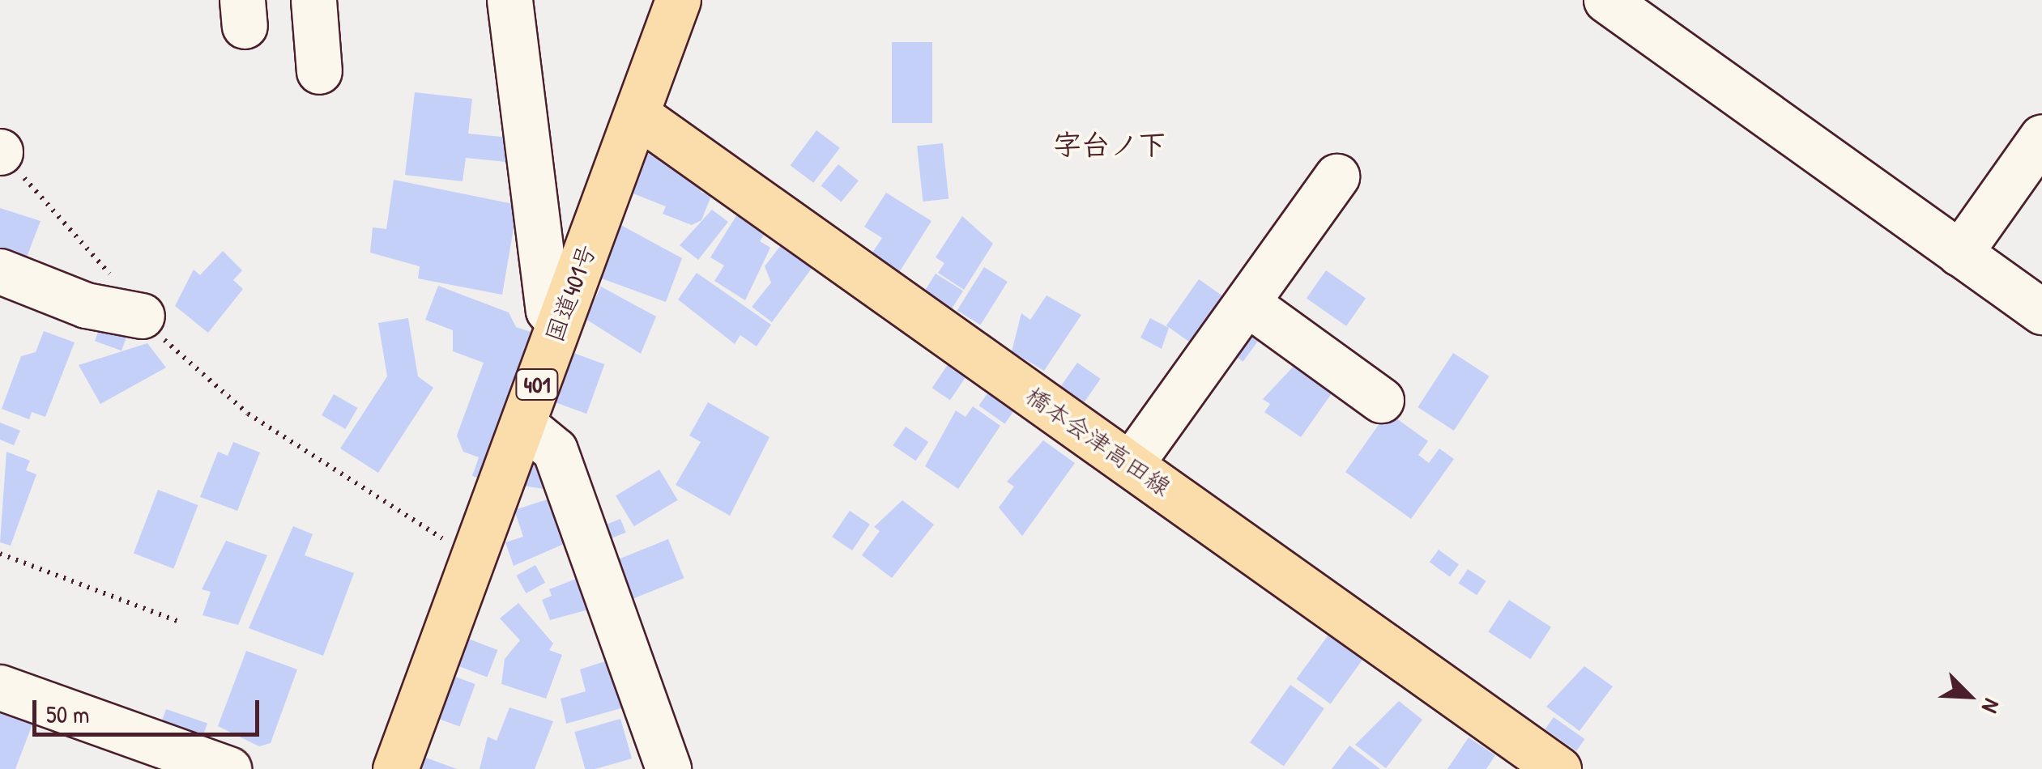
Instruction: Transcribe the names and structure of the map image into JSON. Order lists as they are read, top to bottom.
{
  "streets": {
    "main road": ["国道401号", "401", "橋本会津高田線"]
  },
  "crossings": [
    ["国道401号", "橋本会津高田線"]
  ],
  "districts": ["字台ノ下"],
  "scale_bar": "50 m",
  "north": "bottom right"
}
